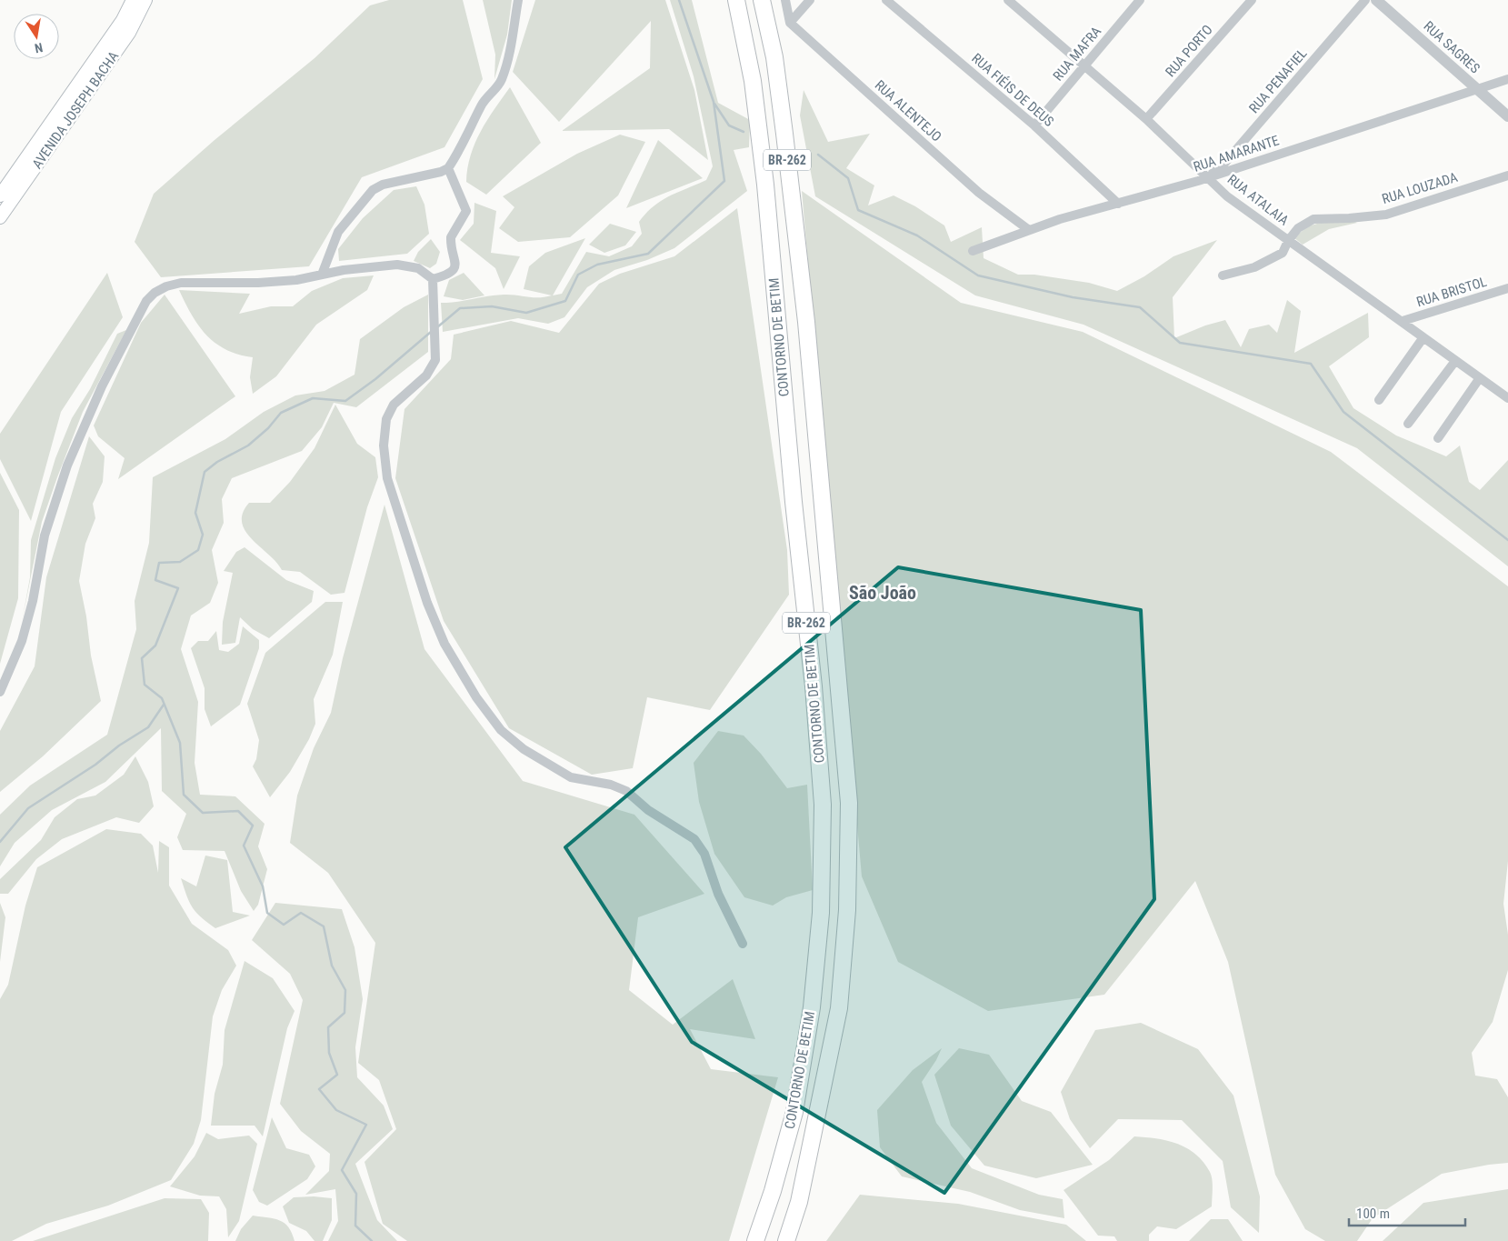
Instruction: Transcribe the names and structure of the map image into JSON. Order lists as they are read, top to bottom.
{
  "streets": {
    "highway": ["BR-262", "CONTORNO DE BETIM"],
    "main road": ["AVENIDA JOSEPH BACHA"],
    "street": [
      "RUA SAGRES",
      "RUA PORTO",
      "RUA MAFRA",
      "RUA PENAFIEL",
      "RUA FIÉIS DE DEUS",
      "RUA ALENTEJO",
      "RUA AMARANTE",
      "RUA LOUZADA",
      "RUA ATALAIA",
      "RUA BRISTOL"
    ]
  },
  "crossings": [
    ["RUA SAGRES", "RUA AMARANTE"],
    ["RUA PORTO", "RUA ATALAIA"],
    ["RUA MAFRA", "RUA FIÉIS DE DEUS"],
    ["RUA MAFRA", "RUA ATALAIA"],
    ["RUA PENAFIEL", "RUA AMARANTE"],
    ["RUA PENAFIEL", "RUA ATALAIA"],
    ["RUA FIÉIS DE DEUS", "RUA AMARANTE"],
    ["RUA ALENTEJO", "RUA AMARANTE"],
    ["RUA AMARANTE", "RUA ATALAIA"],
    ["RUA LOUZADA", "RUA ATALAIA"],
    ["RUA ATALAIA", "RUA BRISTOL"]
  ],
  "districts": ["São João"],
  "scale_bar": "100 m",
  "north": "bottom"
}
